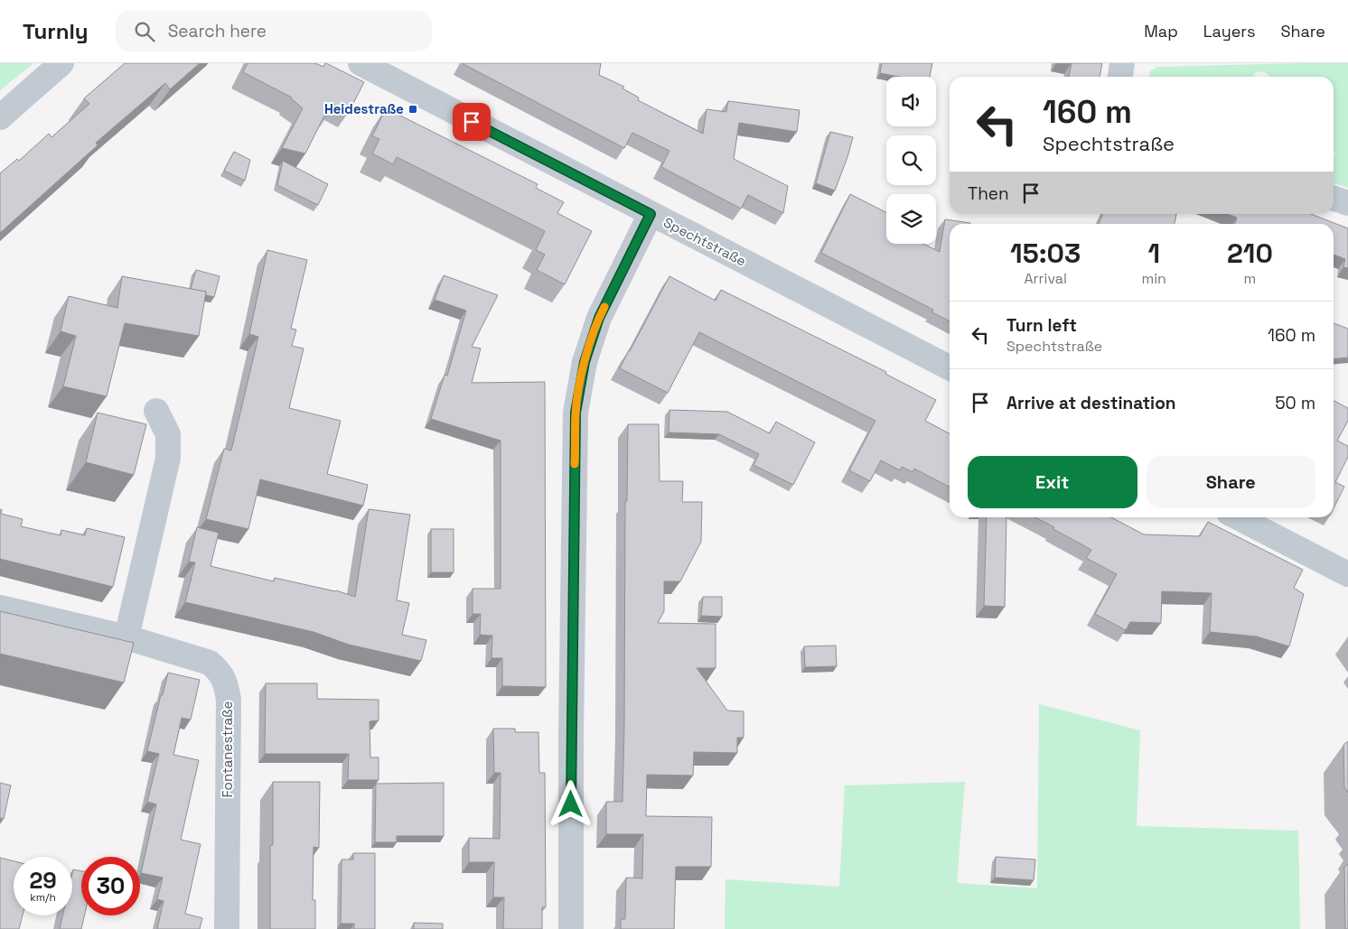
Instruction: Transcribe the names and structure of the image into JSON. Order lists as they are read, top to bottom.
{
  "streets": {
    "street": ["Spechtstraße", "Fontanestraße"]
  },
  "places": {
    "transit": ["Heidestraße"]
  },
  "page": {
    "header": "Turnly",
    "search": "Search here",
    "nav": ["Map", "Layers", "Share"],
    "turn": ["160 m", "Spechtstraße"],
    "then": "Then",
    "eta": [
      "15:03",
      "Arrival",
      "1",
      "min",
      "210",
      "m"
    ],
    "list": [
      {
        "name": "Turn left",
        "note": "Spechtstraße",
        "value": "160 m"
      },
      {
        "name": "Arrive at destination",
        "value": "50 m"
      }
    ],
    "buttons": ["Exit", "Share"],
    "speed": "29 km/h",
    "limit": "30"
  }
}
